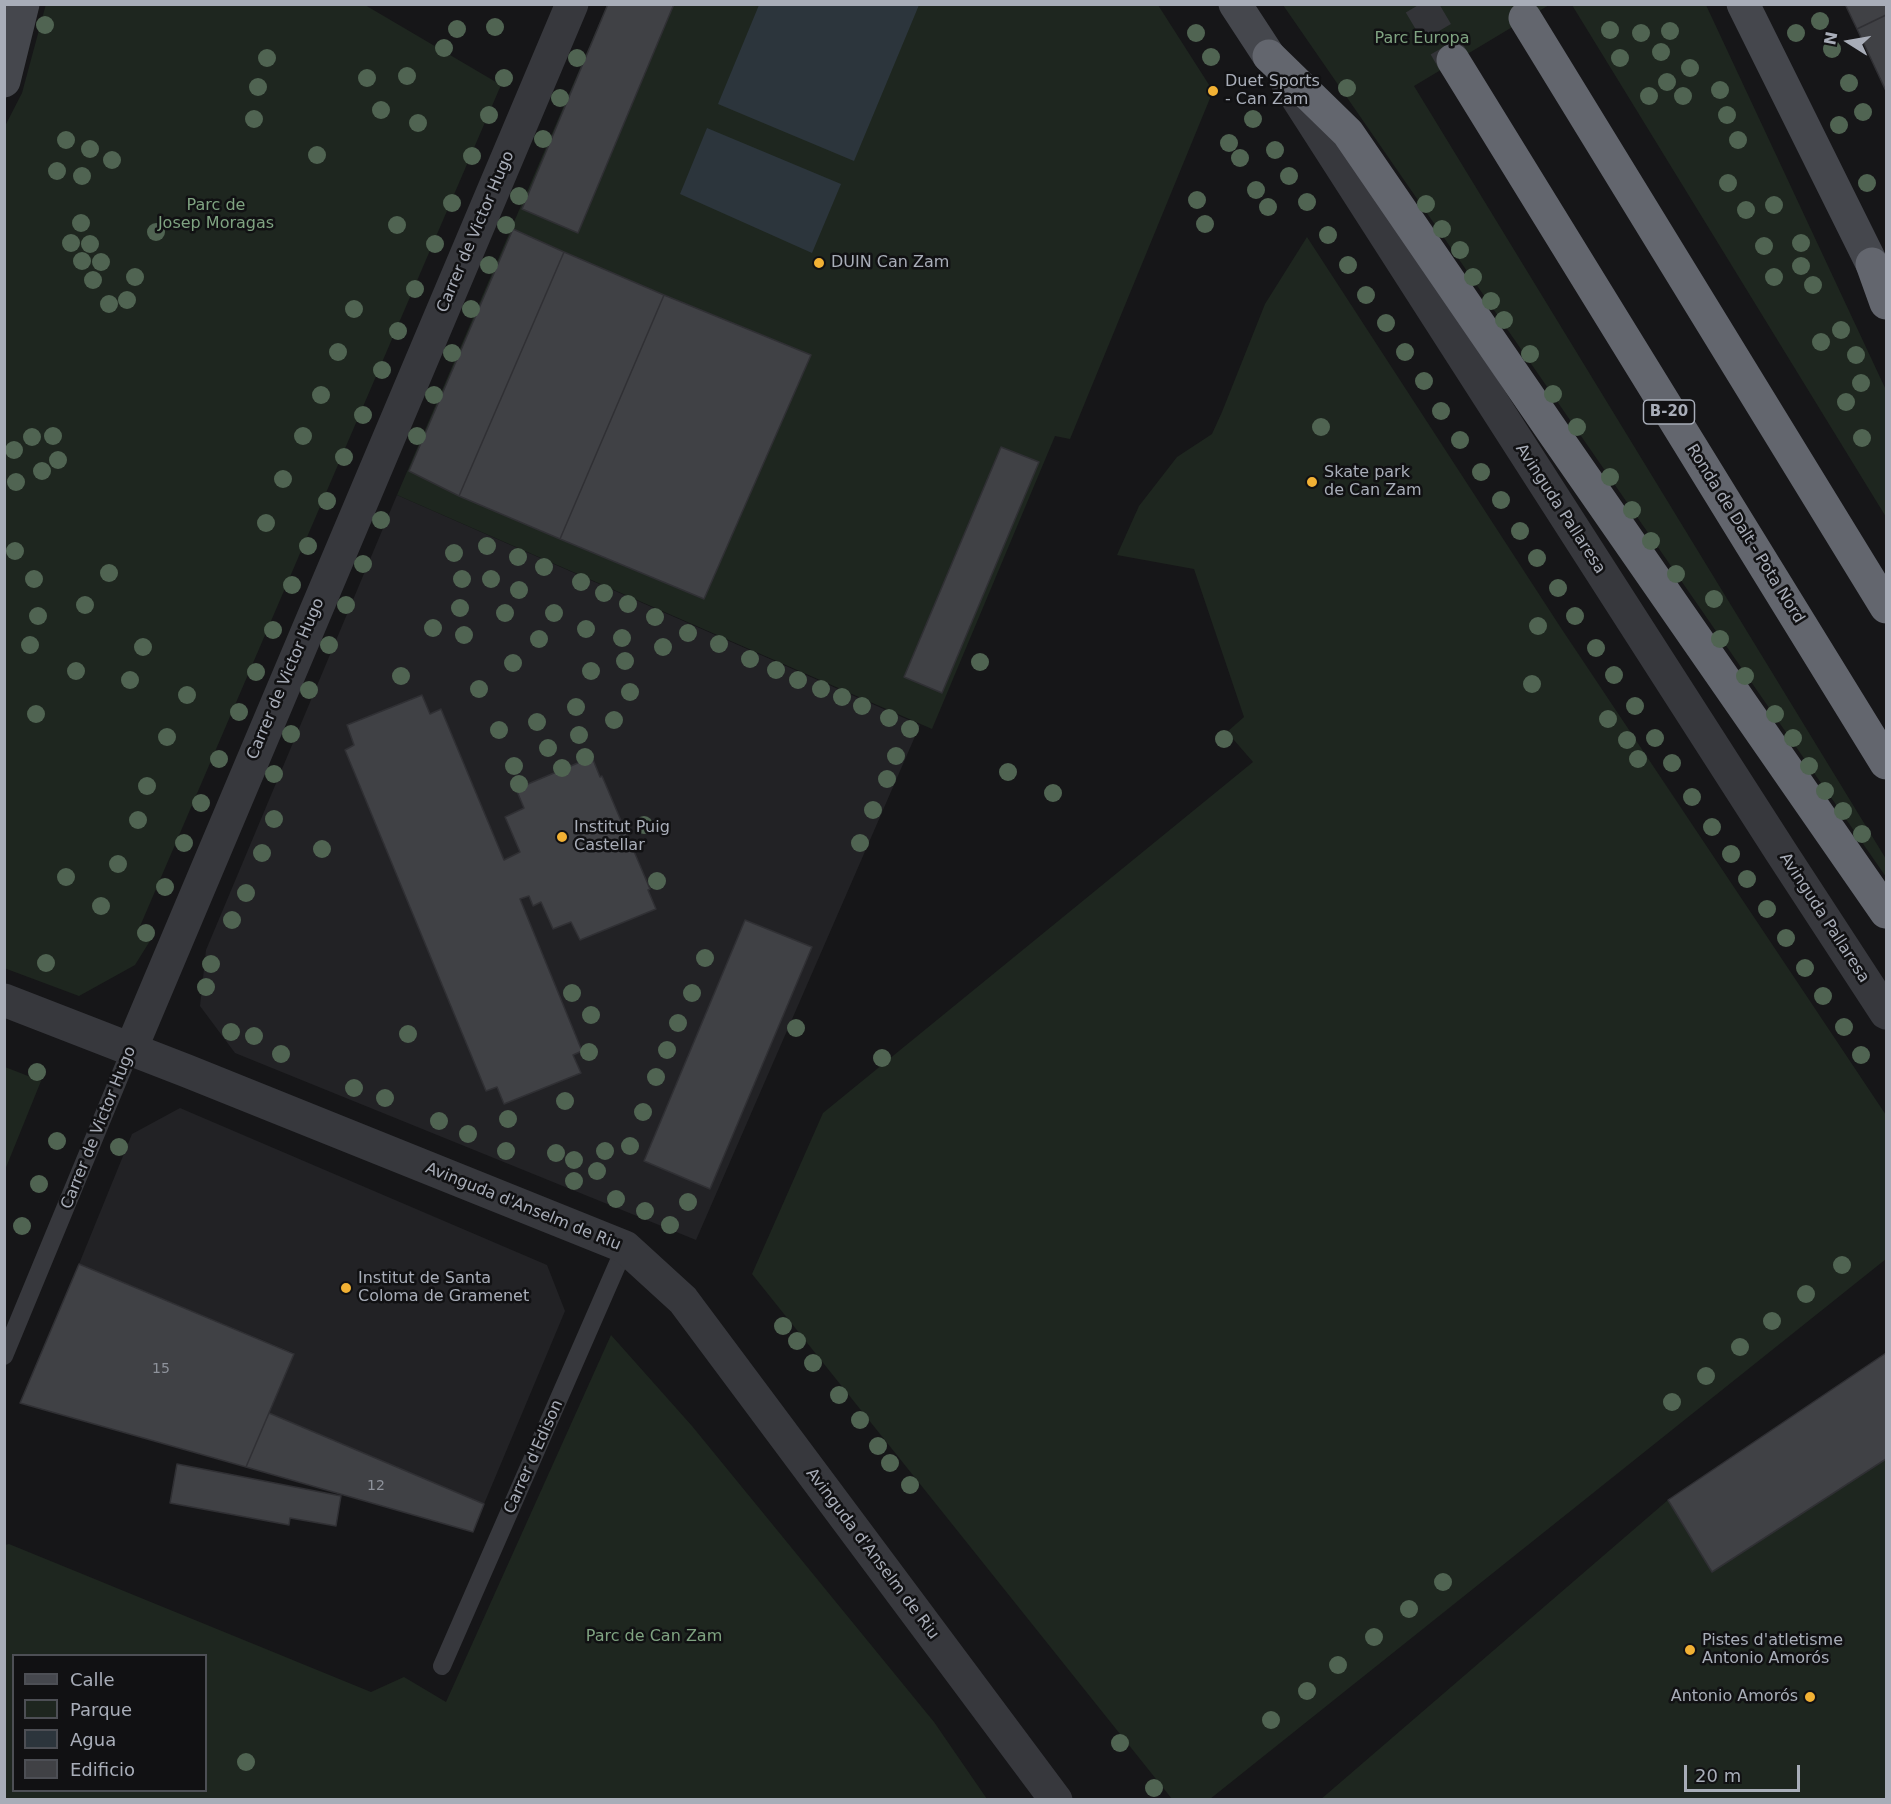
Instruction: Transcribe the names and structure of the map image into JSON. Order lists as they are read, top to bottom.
{
  "streets": {
    "highway": ["B-20", "Ronda de Dalt - Pota Nord"],
    "street": ["Carrer de Victor Hugo", "Avinguda Pallaresa", "Avinguda d'Anselm de Riu"],
    "lane": ["Carrer d'Edison"]
  },
  "crossings": [
    ["Carrer de Victor Hugo", "Avinguda d'Anselm de Riu"],
    ["Avinguda d'Anselm de Riu", "Carrer d'Edison"]
  ],
  "parks": ["Parc Europa", "Parc de Josep Moragas", "Parc de Can Zam"],
  "places": [
    "Duet Sports - Can Zam",
    "DUIN Can Zam",
    "Skate park de Can Zam",
    "Institut Puig Castellar",
    "Institut de Santa Coloma de Gramenet",
    "Pistes d'atletisme Antonio Amorós",
    "Antonio Amorós"
  ],
  "house_numbers": ["15", "12"],
  "legend": [
    "Calle",
    "Parque",
    "Agua",
    "Edificio"
  ],
  "scale_bar": "20 m",
  "north": "left"
}
